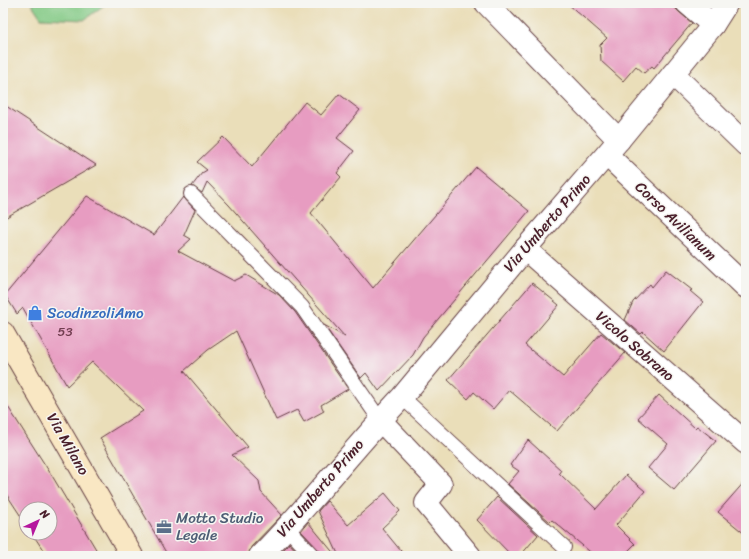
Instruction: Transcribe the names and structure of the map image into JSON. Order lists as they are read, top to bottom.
{
  "streets": {
    "main road": ["Via Milano"],
    "street": ["Corso Avilianum", "Via Umberto Primo", "Vicolo Sobrano"]
  },
  "crossings": [
    ["Corso Avilianum", "Via Umberto Primo"],
    ["Via Umberto Primo", "Vicolo Sobrano"]
  ],
  "places": {
    "shop": ["ScodinzoliAmo"],
    "office": ["Motto Studio Legale"]
  },
  "house_numbers": ["53"],
  "north": "top right"
}
